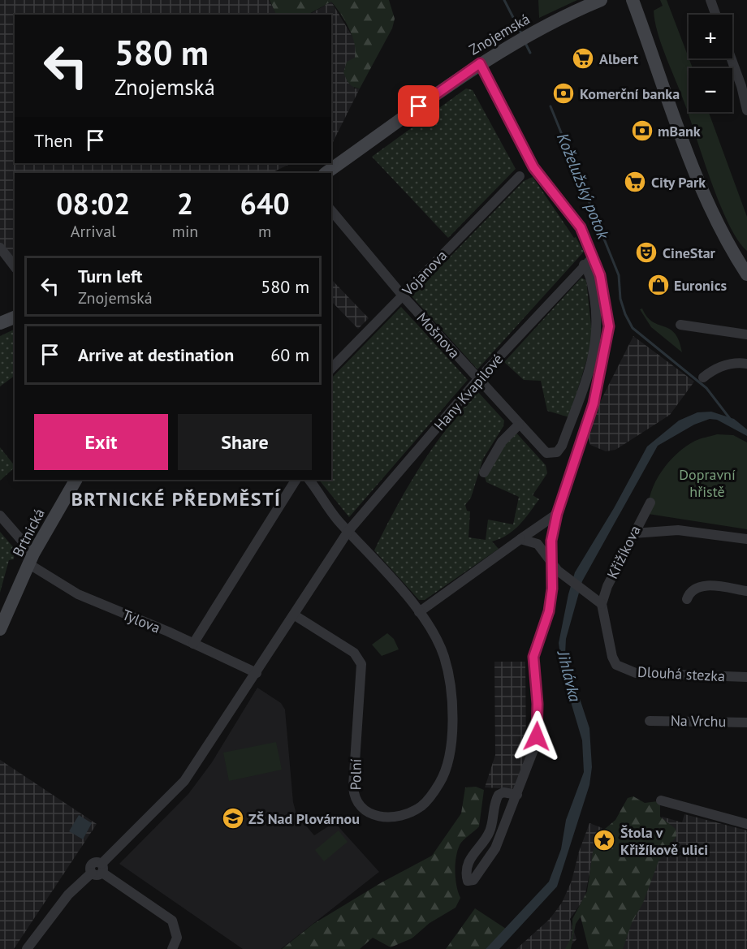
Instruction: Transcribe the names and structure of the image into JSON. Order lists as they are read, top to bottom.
{
  "streets": {
    "main road": ["Znojemská", "Brtnická"],
    "street": [
      "Vojanova",
      "Mošnova",
      "Hany Kvapilové",
      "Křižíkova",
      "Tylova",
      "Dlouhá stezka",
      "Na Vrchu",
      "Polní"
    ]
  },
  "crossings": [
    ["Vojanova", "Mošnova"],
    ["Mošnova", "Hany Kvapilové"],
    ["Hany Kvapilové", "Polní"],
    ["Brtnická", "Tylova"],
    ["Křižíkova", "Dlouhá stezka"]
  ],
  "districts": ["BRTNICKÉ PŘEDMĚSTÍ"],
  "water": ["Koželužský potok", "Jihlávka"],
  "parks": ["Dopravní hřistě"],
  "places": {
    "supermarket": ["Albert", "City Park"],
    "bank": ["Komerční banka", "mBank"],
    "theatre": ["CineStar"],
    "shop": ["Euronics"],
    "school or university": ["ZŠ Nad Plovárnou"],
    "place": ["Štola v Křižíkově ulici"]
  },
  "page": {
    "map_buttons": ["+", "−"],
    "turn": ["580 m", "Znojemská"],
    "then": "Then",
    "eta": [
      "08:02",
      "Arrival",
      "2",
      "min",
      "640",
      "m"
    ],
    "list": [
      {
        "name": "Turn left",
        "note": "Znojemská",
        "value": "580 m"
      },
      {
        "name": "Arrive at destination",
        "value": "60 m"
      }
    ],
    "buttons": ["Exit", "Share"]
  }
}
